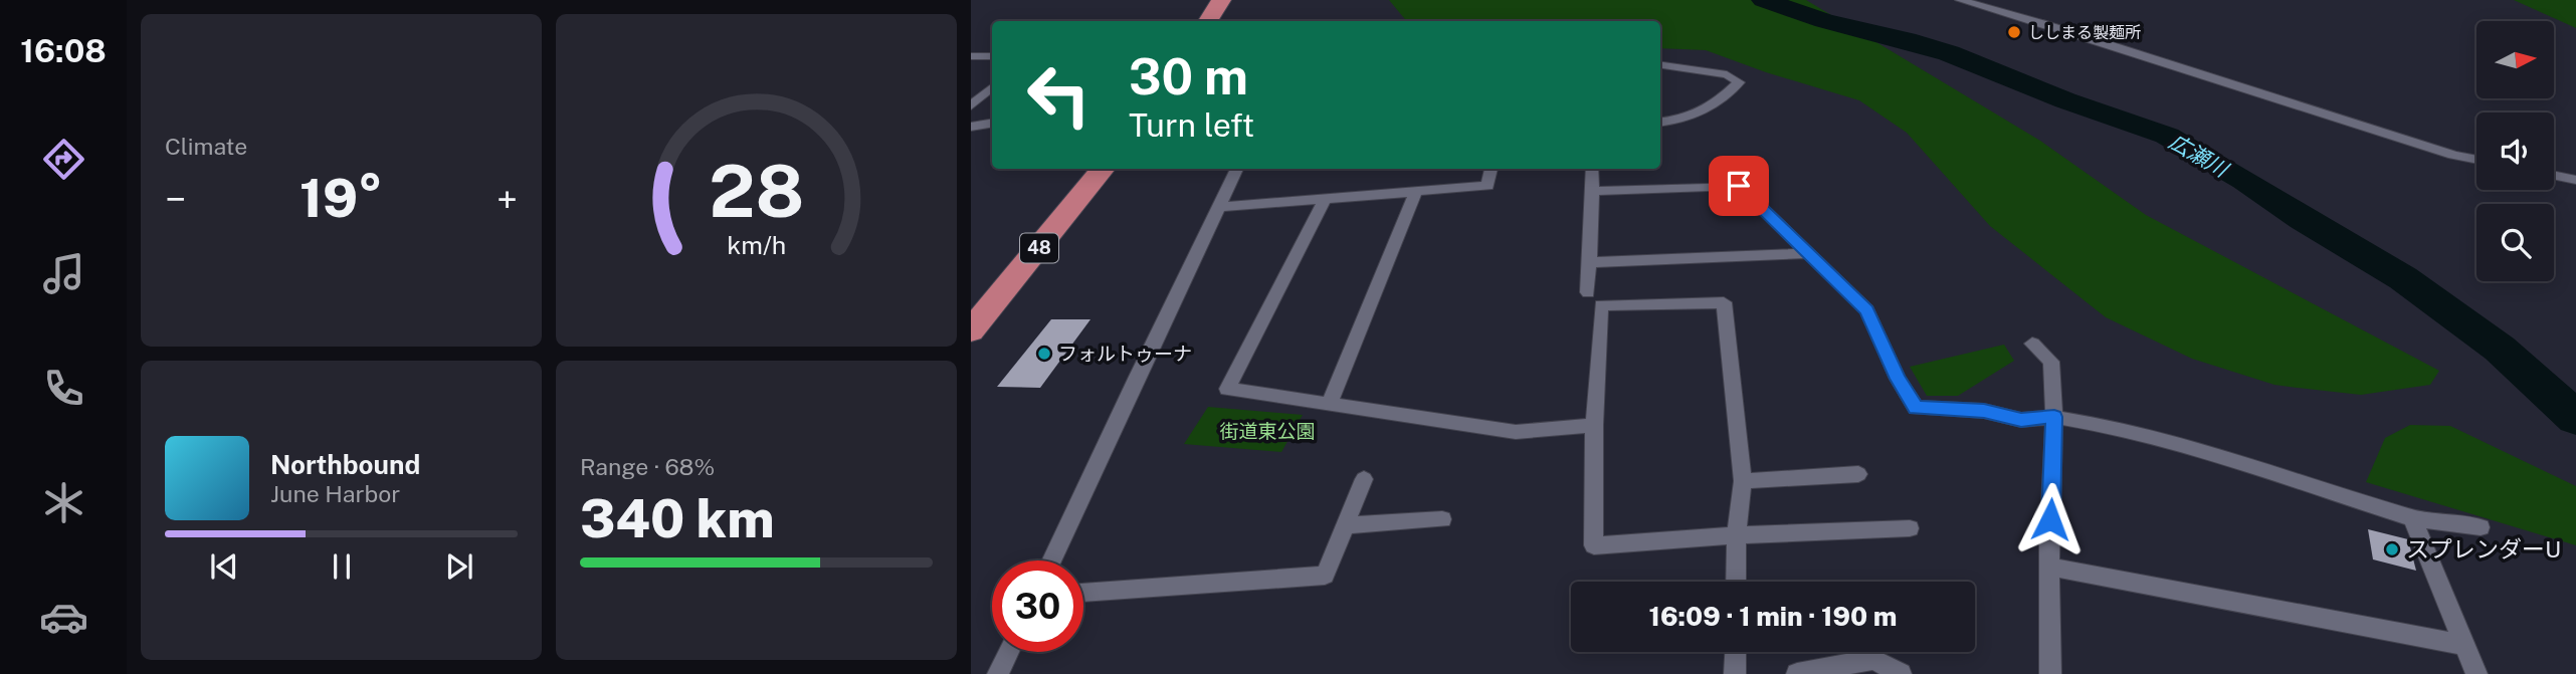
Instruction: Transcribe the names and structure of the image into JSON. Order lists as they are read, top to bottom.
{
  "streets": {
    "highway": ["48"]
  },
  "water": ["広瀬川"],
  "parks": ["街道東公園"],
  "places": ["ししまる製麺所", "フォルトゥーナ", "スプレンダーU"],
  "north": "right",
  "page": {
    "tabs": "16:08",
    "tile": [
      "Climate",
      ["Range · 68%", "340 km"]
    ],
    "turn": ["30 m", "Turn left"],
    "heat": ["−", "19°", "+"],
    "song": ["Northbound", "June Harbor"],
    "limit": "30",
    "trip": "16:09 · 1 min · 190 m",
    "gauge": ["28", "km/h"]
  }
}
